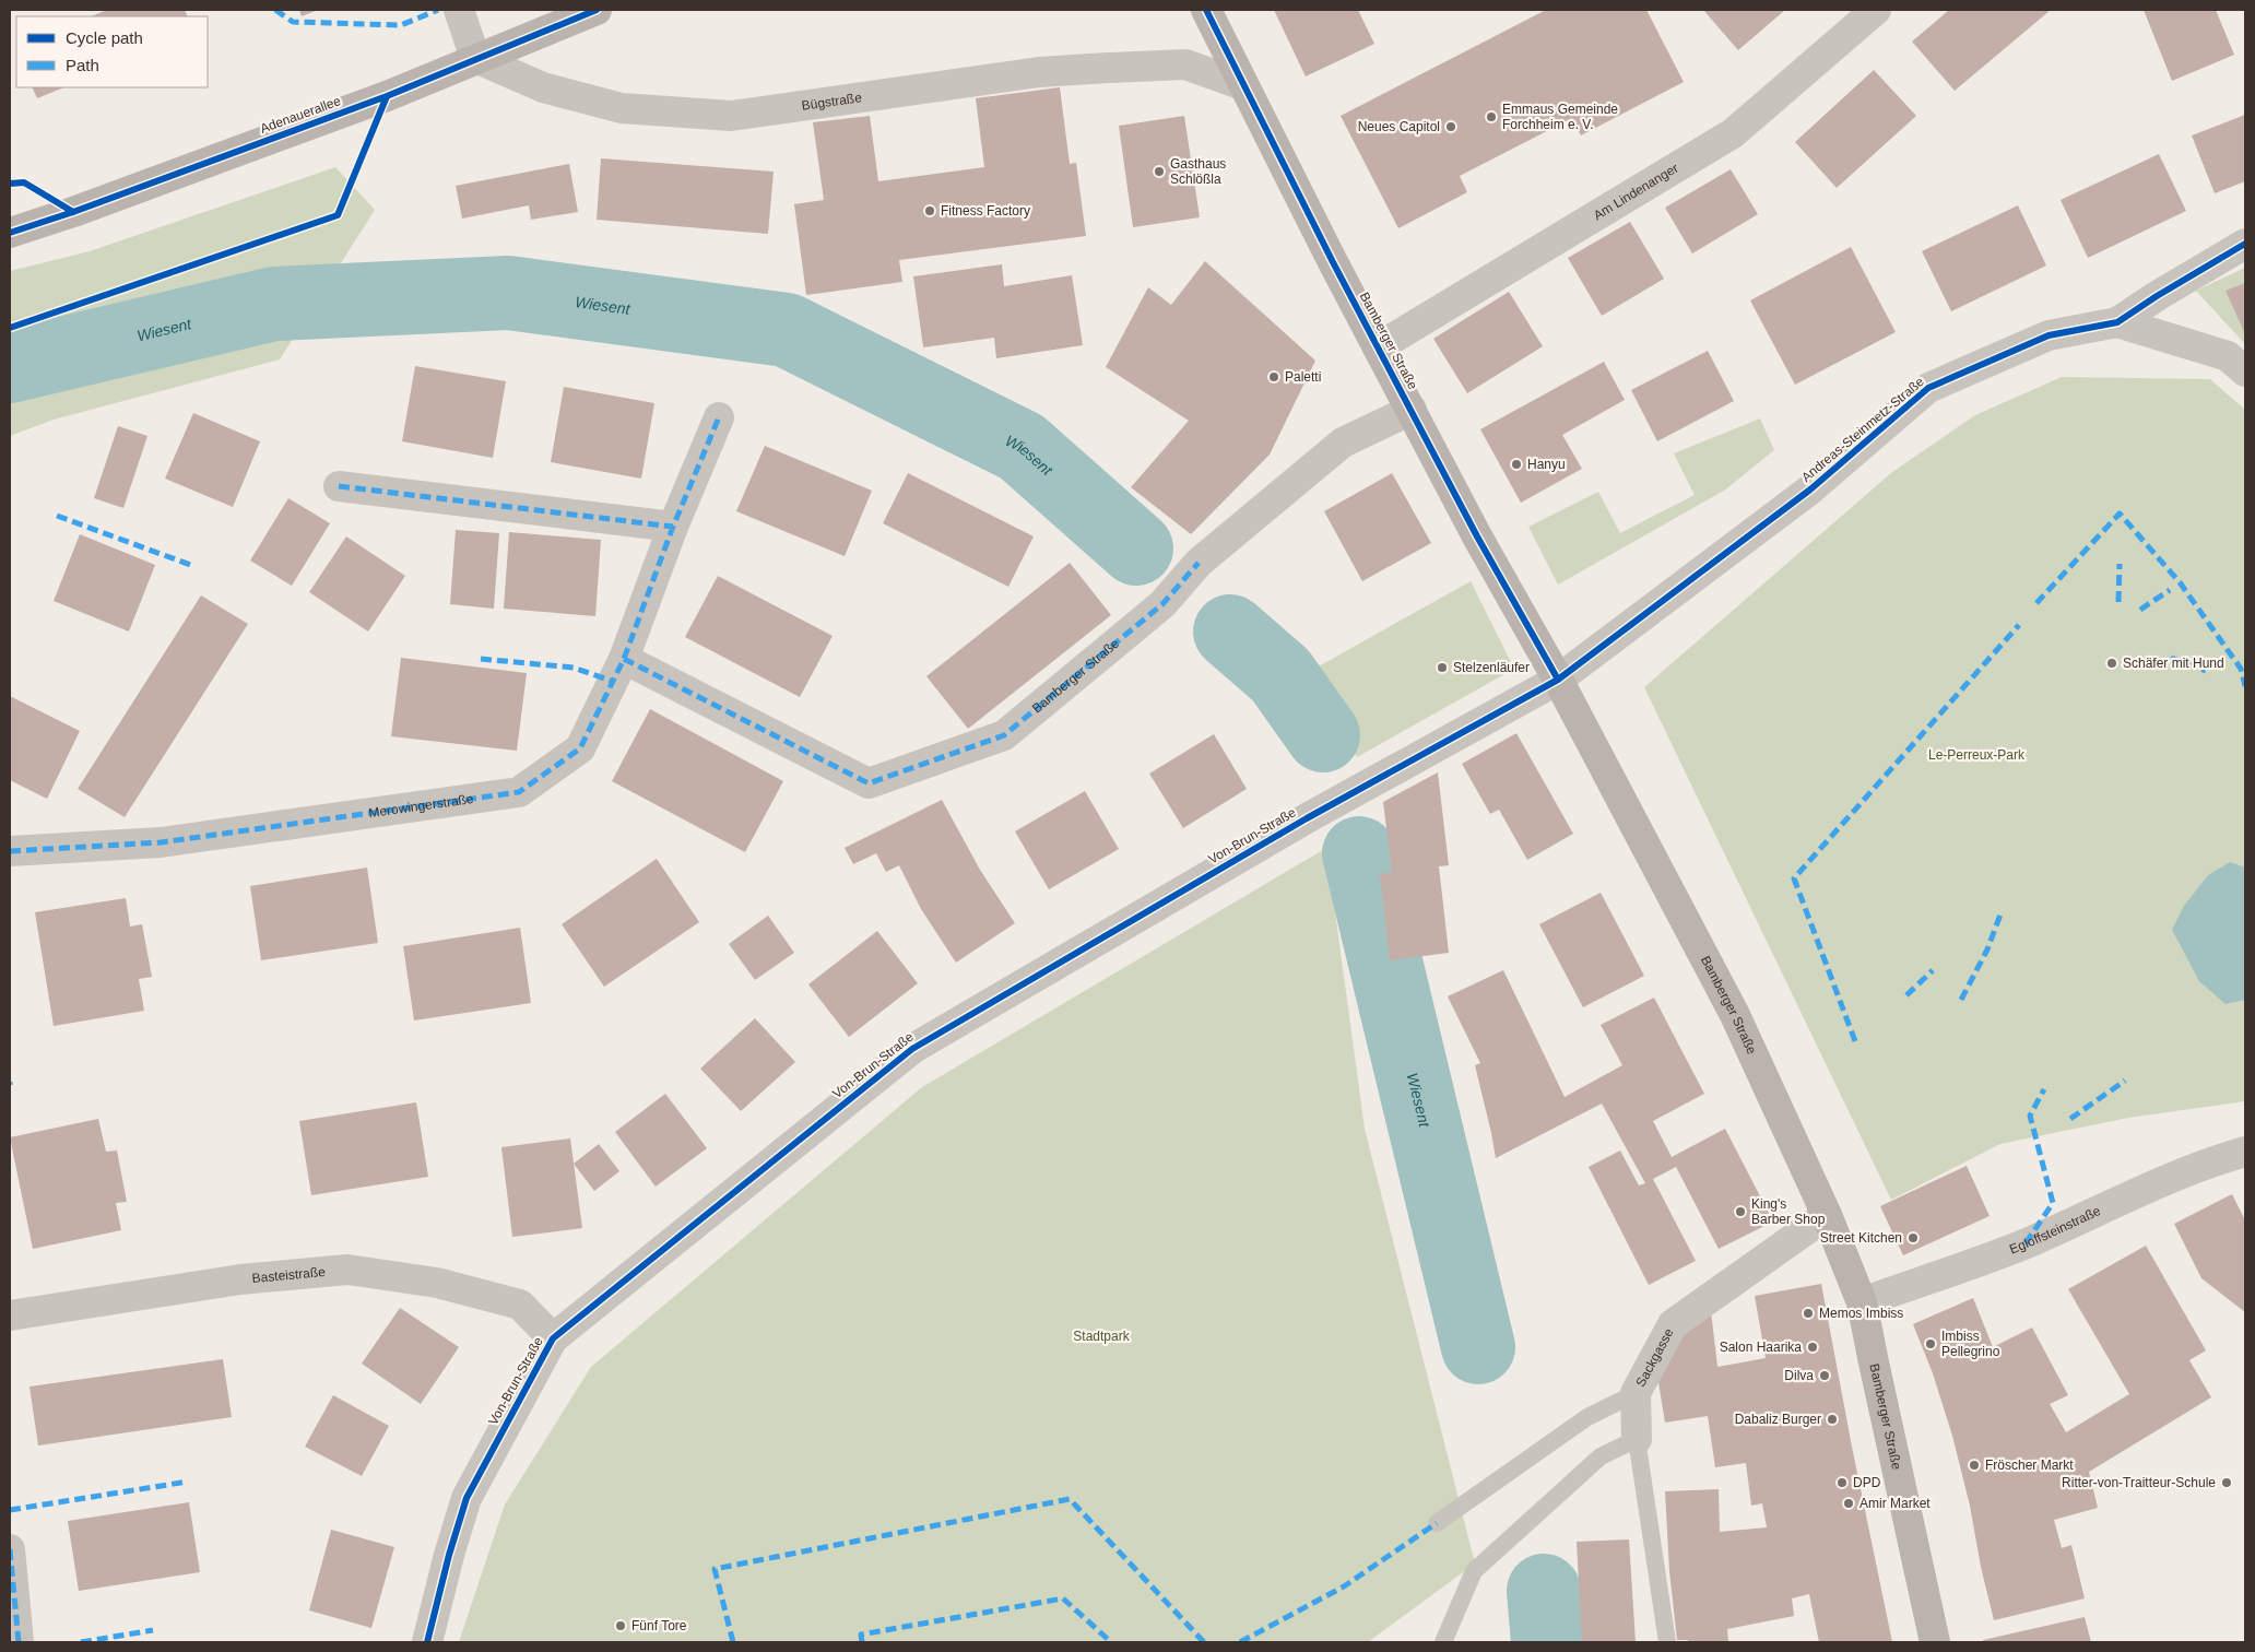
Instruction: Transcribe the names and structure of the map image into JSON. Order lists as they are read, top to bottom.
{
  "streets": {
    "street": [
      "Bügstraße",
      "Adenauerallee",
      "Am Lindenanger",
      "Bamberger Straße",
      "Andreas-Steinmetz-Straße",
      "Merowingerstraße",
      "Von-Brun-Straße",
      "Egloffsteinstraße",
      "Basteistraße",
      "Sackgasse"
    ]
  },
  "crossings": [
    ["Bügstraße", "Adenauerallee"],
    ["Bügstraße", "Bamberger Straße"],
    ["Am Lindenanger", "Bamberger Straße"],
    ["Bamberger Straße", "Andreas-Steinmetz-Straße"],
    ["Bamberger Straße", "Merowingerstraße"],
    ["Bamberger Straße", "Von-Brun-Straße"],
    ["Bamberger Straße", "Egloffsteinstraße"],
    ["Bamberger Straße", "Sackgasse"],
    ["Andreas-Steinmetz-Straße", "Von-Brun-Straße"],
    ["Von-Brun-Straße", "Basteistraße"]
  ],
  "water": ["Wiesent"],
  "parks": ["Le-Perreux-Park", "Stadtpark"],
  "places": [
    "Emmaus Gemeinde Forchheim e. V.",
    "Neues Capitol",
    "Gasthaus Schlößla",
    "Fitness Factory",
    "Paletti",
    "Hanyu",
    "Schäfer mit Hund",
    "Stelzenläufer",
    "King's Barber Shop",
    "Street Kitchen",
    "Memos Imbiss",
    "Imbiss Pellegrino",
    "Salon Haarika",
    "Dilva",
    "Dabaliz Burger",
    "Fröscher Markt",
    "DPD",
    "Ritter-von-Traitteur-Schule",
    "Amir Market",
    "Fünf Tore"
  ],
  "legend": ["Cycle path", "Path"]
}
